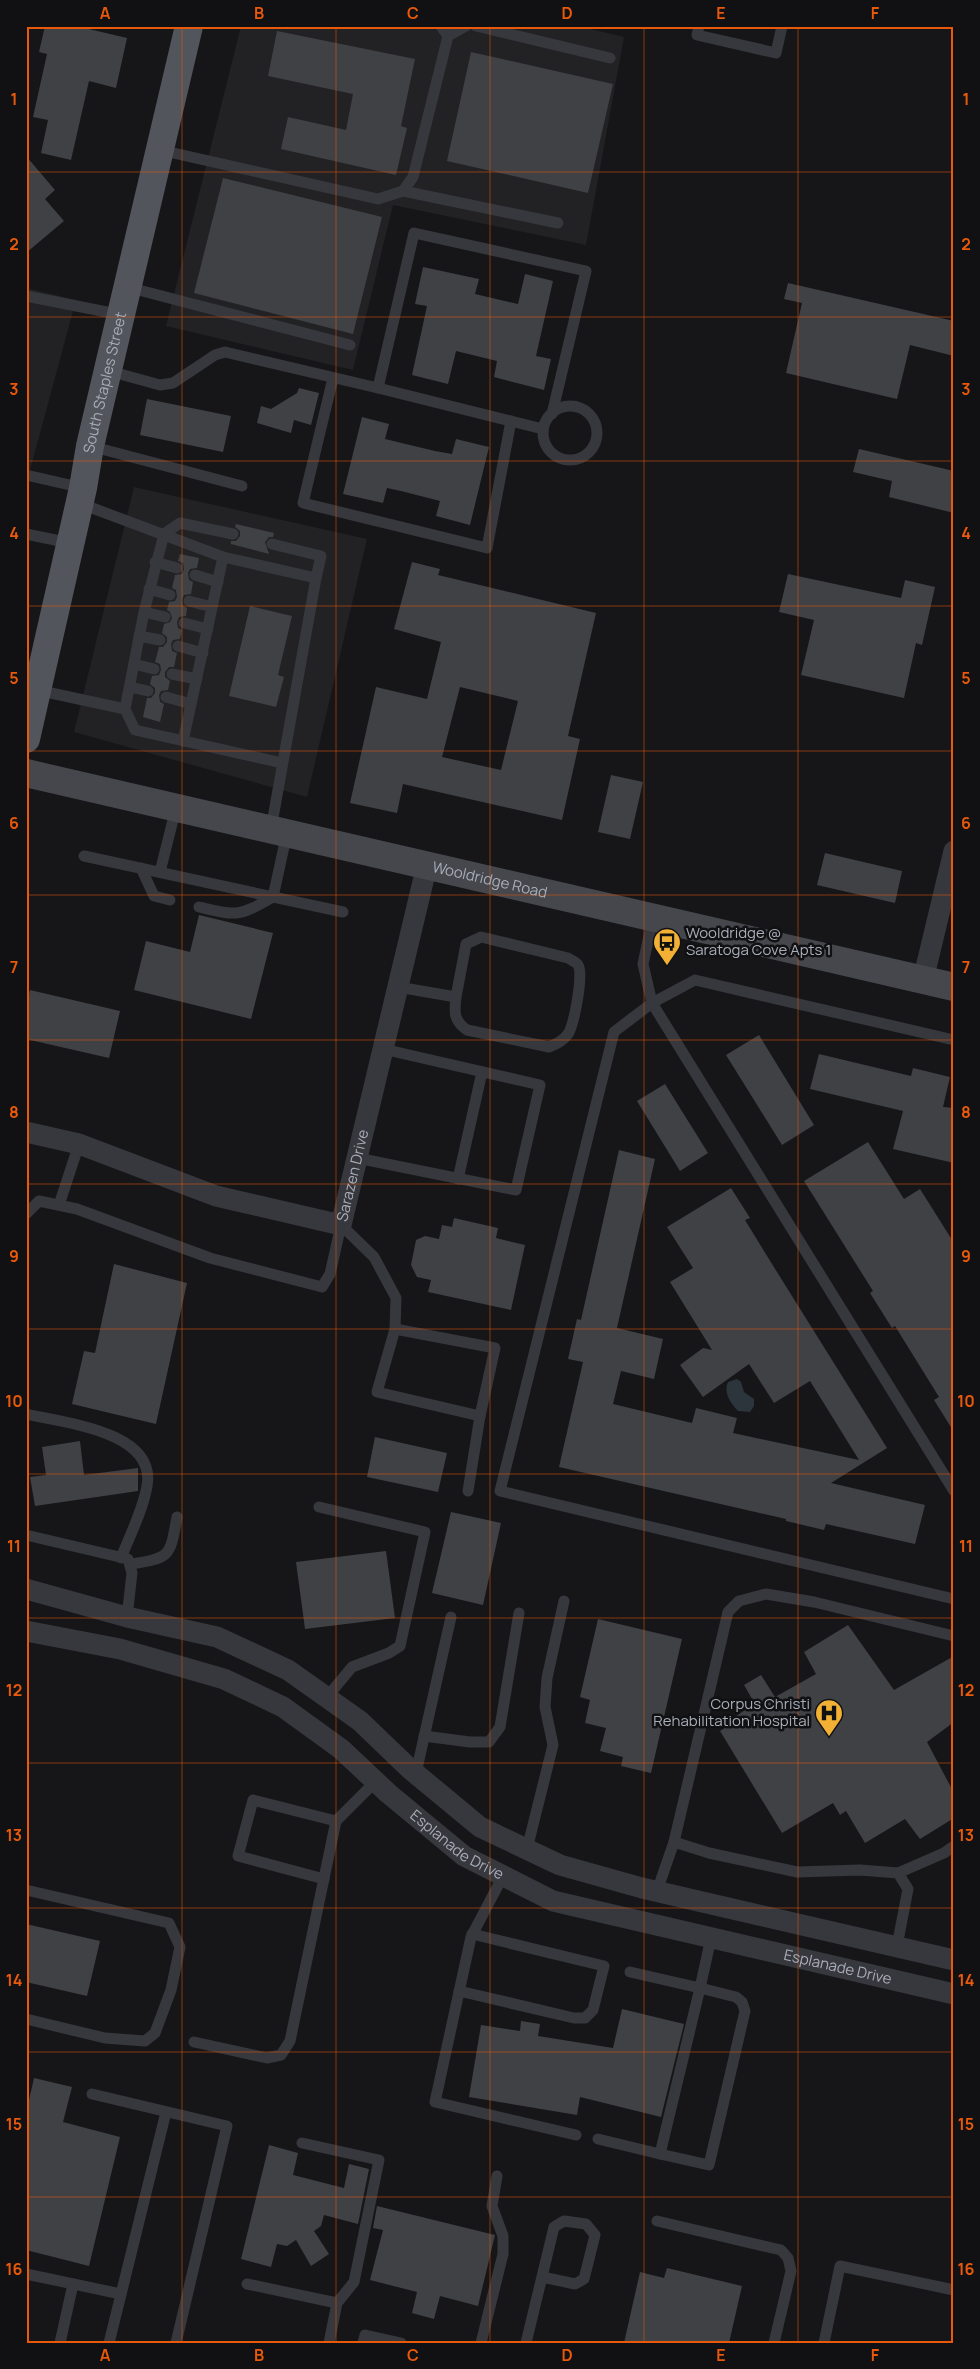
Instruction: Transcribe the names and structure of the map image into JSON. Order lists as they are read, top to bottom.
{
  "streets": {
    "main road": ["South Staples Street", "Wooldridge Road"],
    "street": ["Sarazen Drive", "Esplanade Drive"]
  },
  "crossings": [
    ["Wooldridge Road", "Sarazen Drive"]
  ],
  "places": {
    "bus stop": ["Wooldridge @ Saratoga Cove Apts 1"],
    "hospital": ["Corpus Christi Rehabilitation Hospital"]
  },
  "grid": {
    "columns": [
      "A",
      "B",
      "C",
      "D",
      "E",
      "F"
    ],
    "rows": [
      "1",
      "2",
      "3",
      "4",
      "5",
      "6",
      "7",
      "8",
      "9",
      "10",
      "11",
      "12",
      "13",
      "14",
      "15",
      "16"
    ]
  }
}
